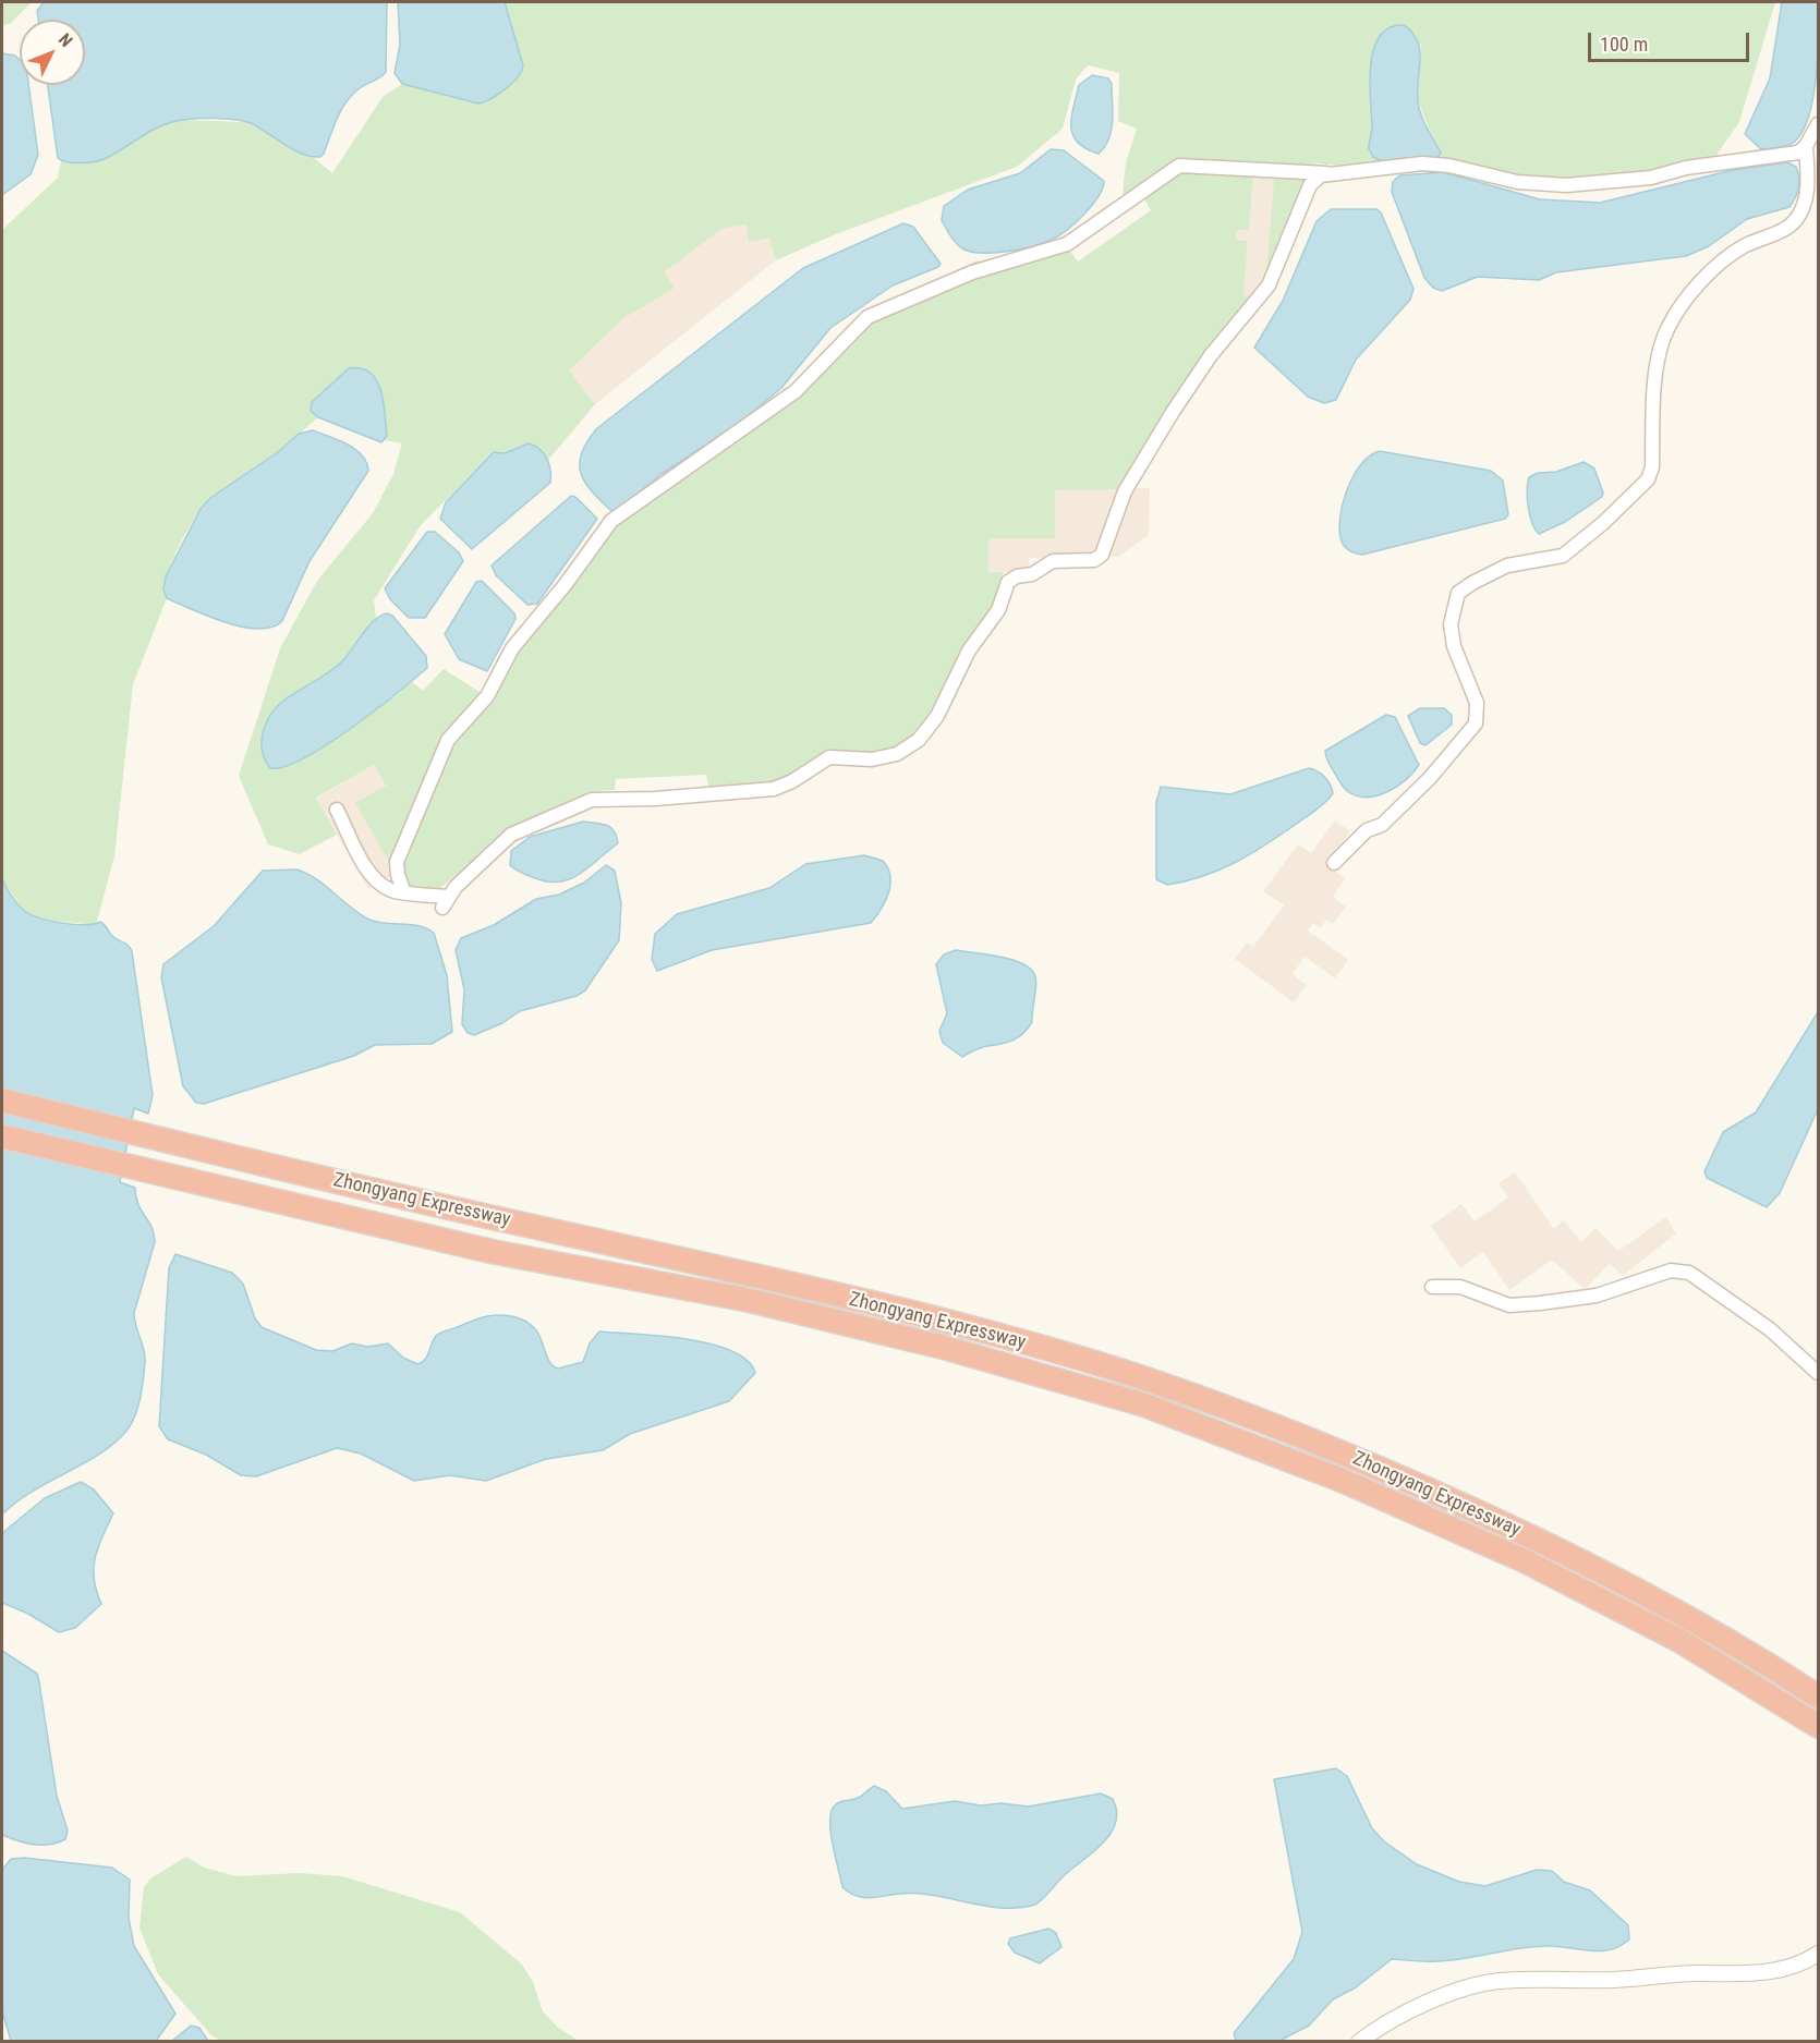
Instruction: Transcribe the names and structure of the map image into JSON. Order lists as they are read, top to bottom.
{
  "streets": {
    "highway": ["Zhongyang Expressway"]
  },
  "scale_bar": "100 m",
  "north": "top right"
}
